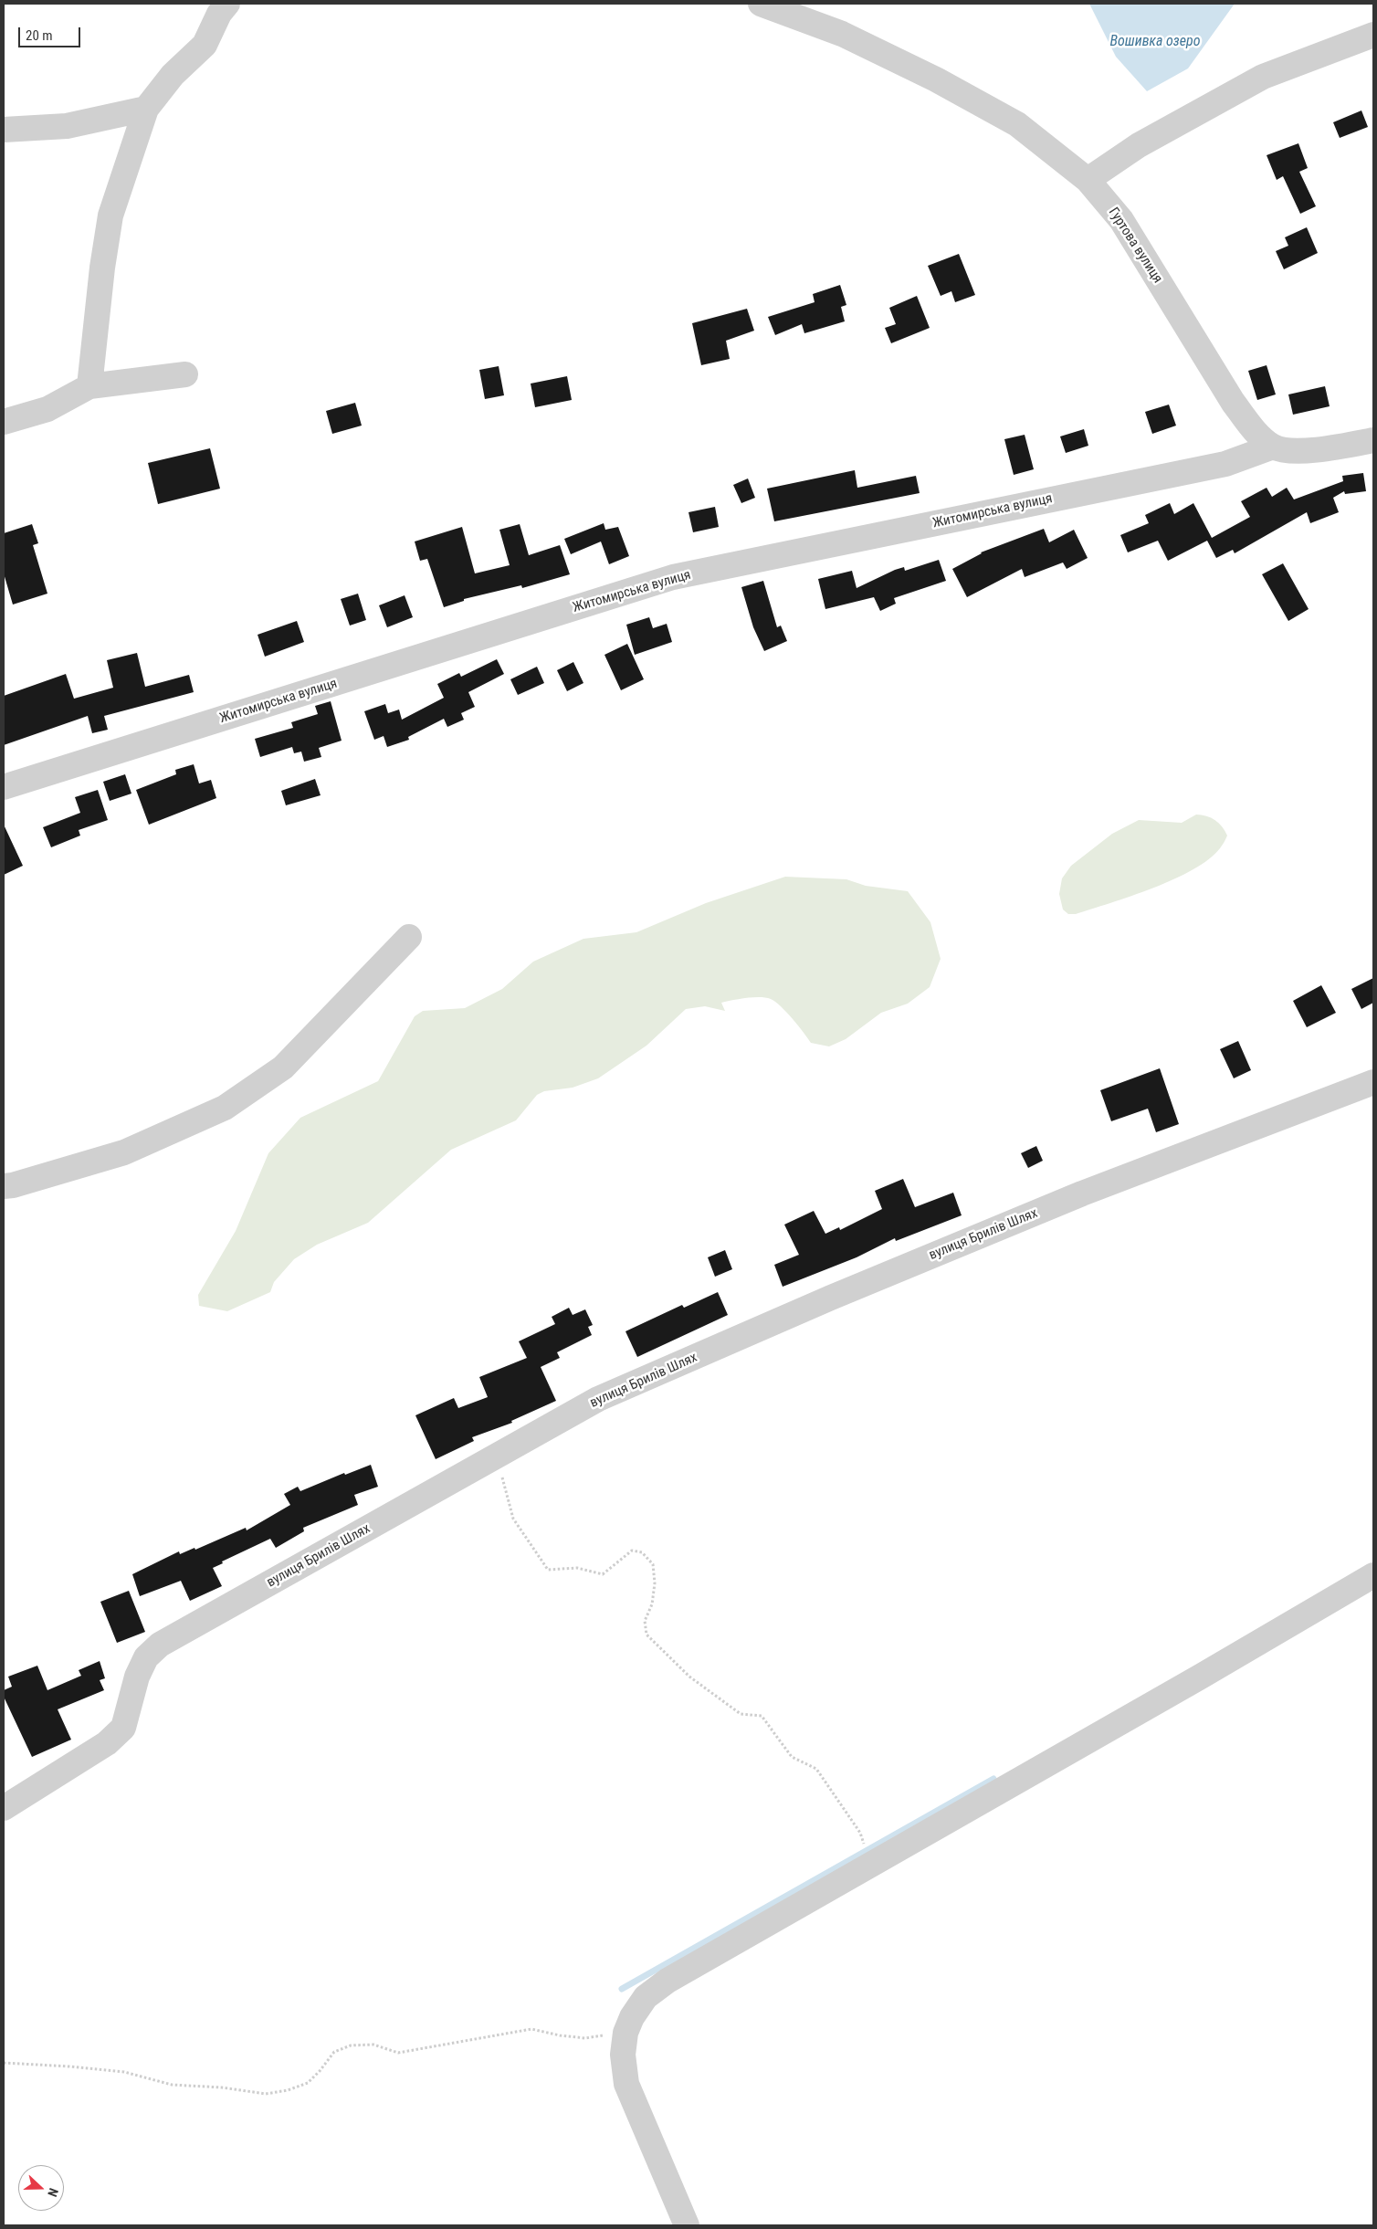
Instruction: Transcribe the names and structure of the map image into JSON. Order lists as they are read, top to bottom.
{
  "streets": {
    "street": ["Гуртова вулиця", "Житомирська вулиця", "вулиця Брилів Шлях"]
  },
  "crossings": [
    ["Гуртова вулиця", "Житомирська вулиця"]
  ],
  "water": ["Вошивка озеро"],
  "scale_bar": "20 m",
  "north": "right"
}
